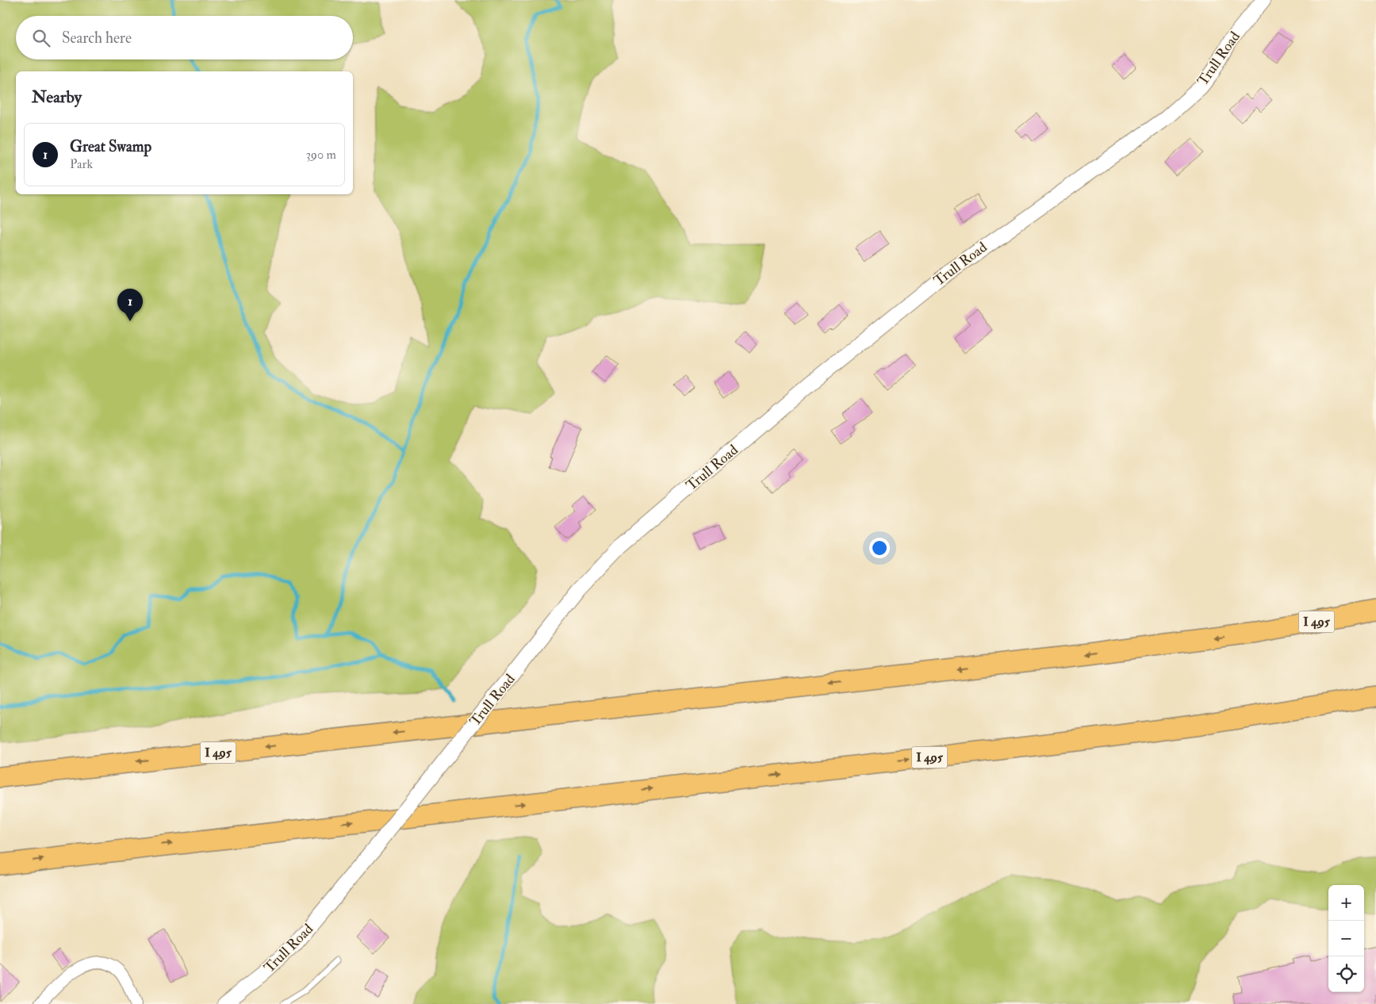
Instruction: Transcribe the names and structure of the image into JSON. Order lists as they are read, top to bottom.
{
  "streets": {
    "highway": ["I 495"],
    "street": ["Trull Road"]
  },
  "page": {
    "search": "Search here",
    "heading": "Nearby",
    "list": [
      {
        "mark": "1",
        "name": "Great Swamp",
        "note": "Park",
        "value": "390 m"
      }
    ],
    "pins": "1",
    "map_buttons": ["+", "−"]
  }
}
